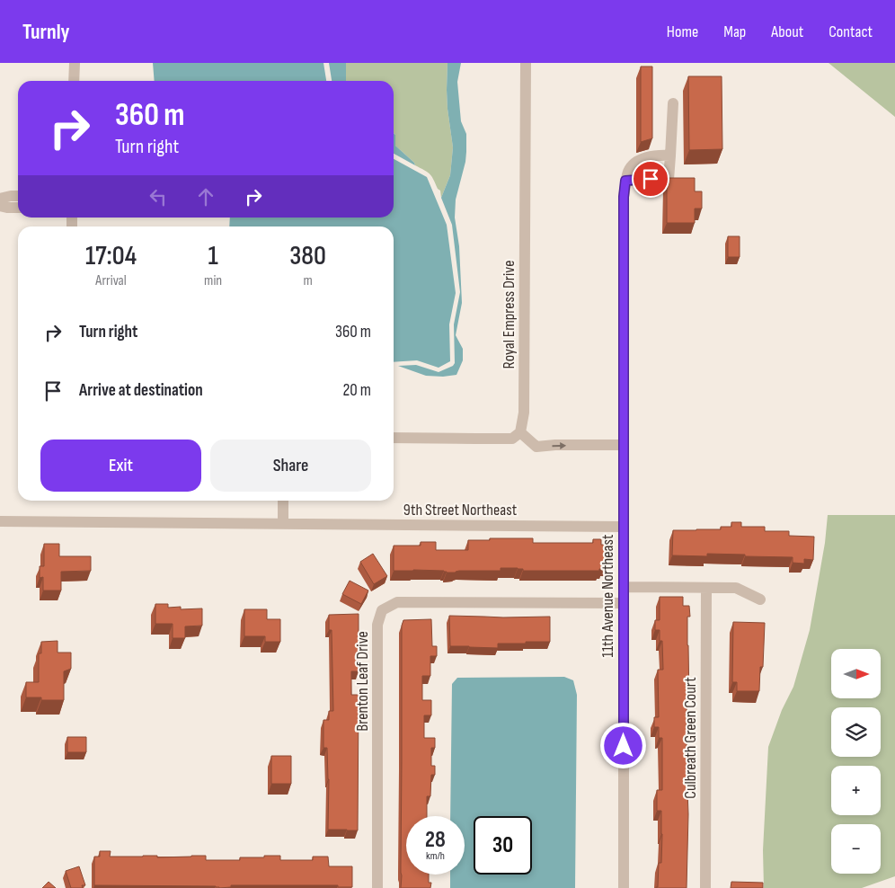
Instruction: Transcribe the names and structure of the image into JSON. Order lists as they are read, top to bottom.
{
  "streets": {
    "street": [
      "Royal Empress Drive",
      "9th Street Northeast",
      "11th Avenue Northeast",
      "Brenton Leaf Drive",
      "Culbreath Green Court"
    ]
  },
  "crossings": [
    ["9th Street Northeast", "11th Avenue Northeast"],
    ["11th Avenue Northeast", "Brenton Leaf Drive"]
  ],
  "north": "right",
  "page": {
    "header": "Turnly",
    "nav": [
      "Home",
      "Map",
      "About",
      "Contact"
    ],
    "turn": ["360 m", "Turn right"],
    "eta": [
      "17:04",
      "Arrival",
      "1",
      "min",
      "380",
      "m"
    ],
    "list": [
      {
        "name": "Turn right",
        "value": "360 m"
      },
      {
        "name": "Arrive at destination",
        "value": "20 m"
      }
    ],
    "buttons": ["Exit", "Share"],
    "map_buttons": ["+", "−"],
    "speed": "28 km/h",
    "limit": "30"
  }
}
